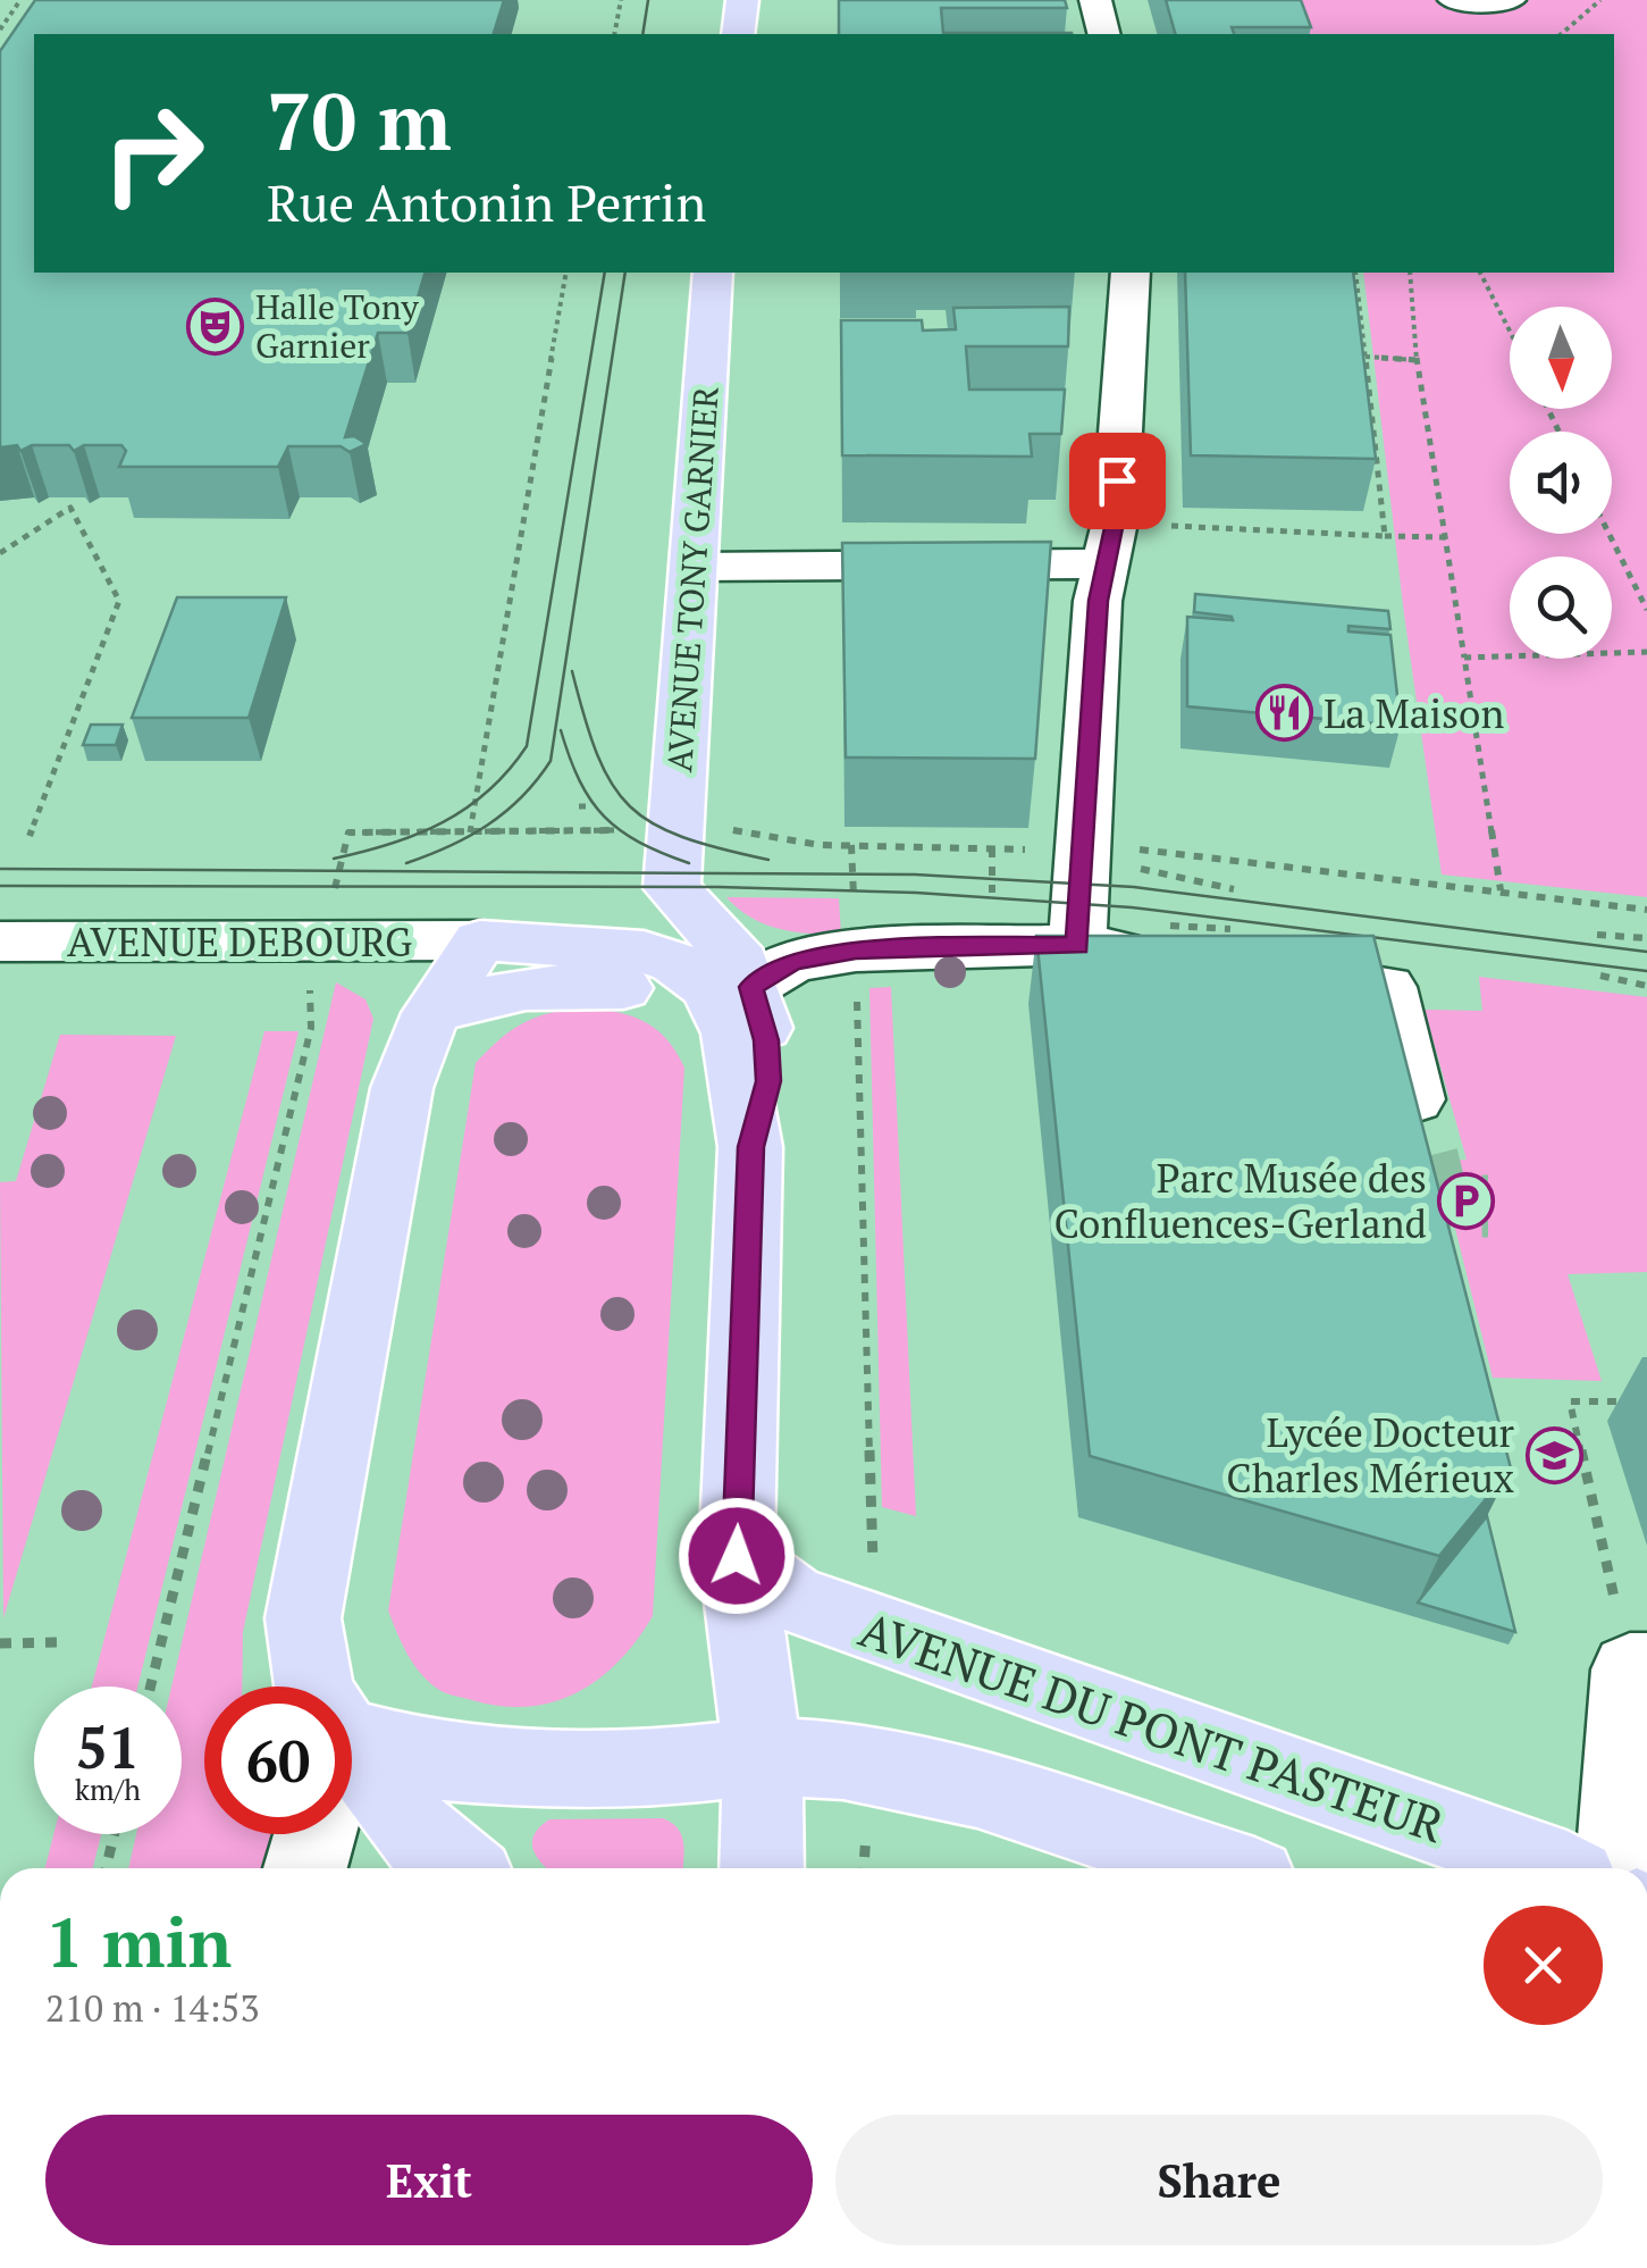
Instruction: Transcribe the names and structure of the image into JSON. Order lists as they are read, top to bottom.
{
  "streets": {
    "main road": ["AVENUE TONY GARNIER", "AVENUE DU PONT PASTEUR"],
    "street": ["AVENUE DEBOURG"]
  },
  "places": {
    "theatre": ["Halle Tony Garnier"],
    "restaurant": ["La Maison"],
    "parking": ["Parc Musée des Confluences-Gerland"],
    "school or university": ["Lycée Docteur Charles Mérieux"]
  },
  "north": "bottom",
  "page": {
    "turn": ["70 m", "Rue Antonin Perrin"],
    "speed": "51 km/h",
    "limit": "60",
    "heading": ["1 min", "210 m · 14:53"],
    "buttons": ["Exit", "Share"]
  }
}
